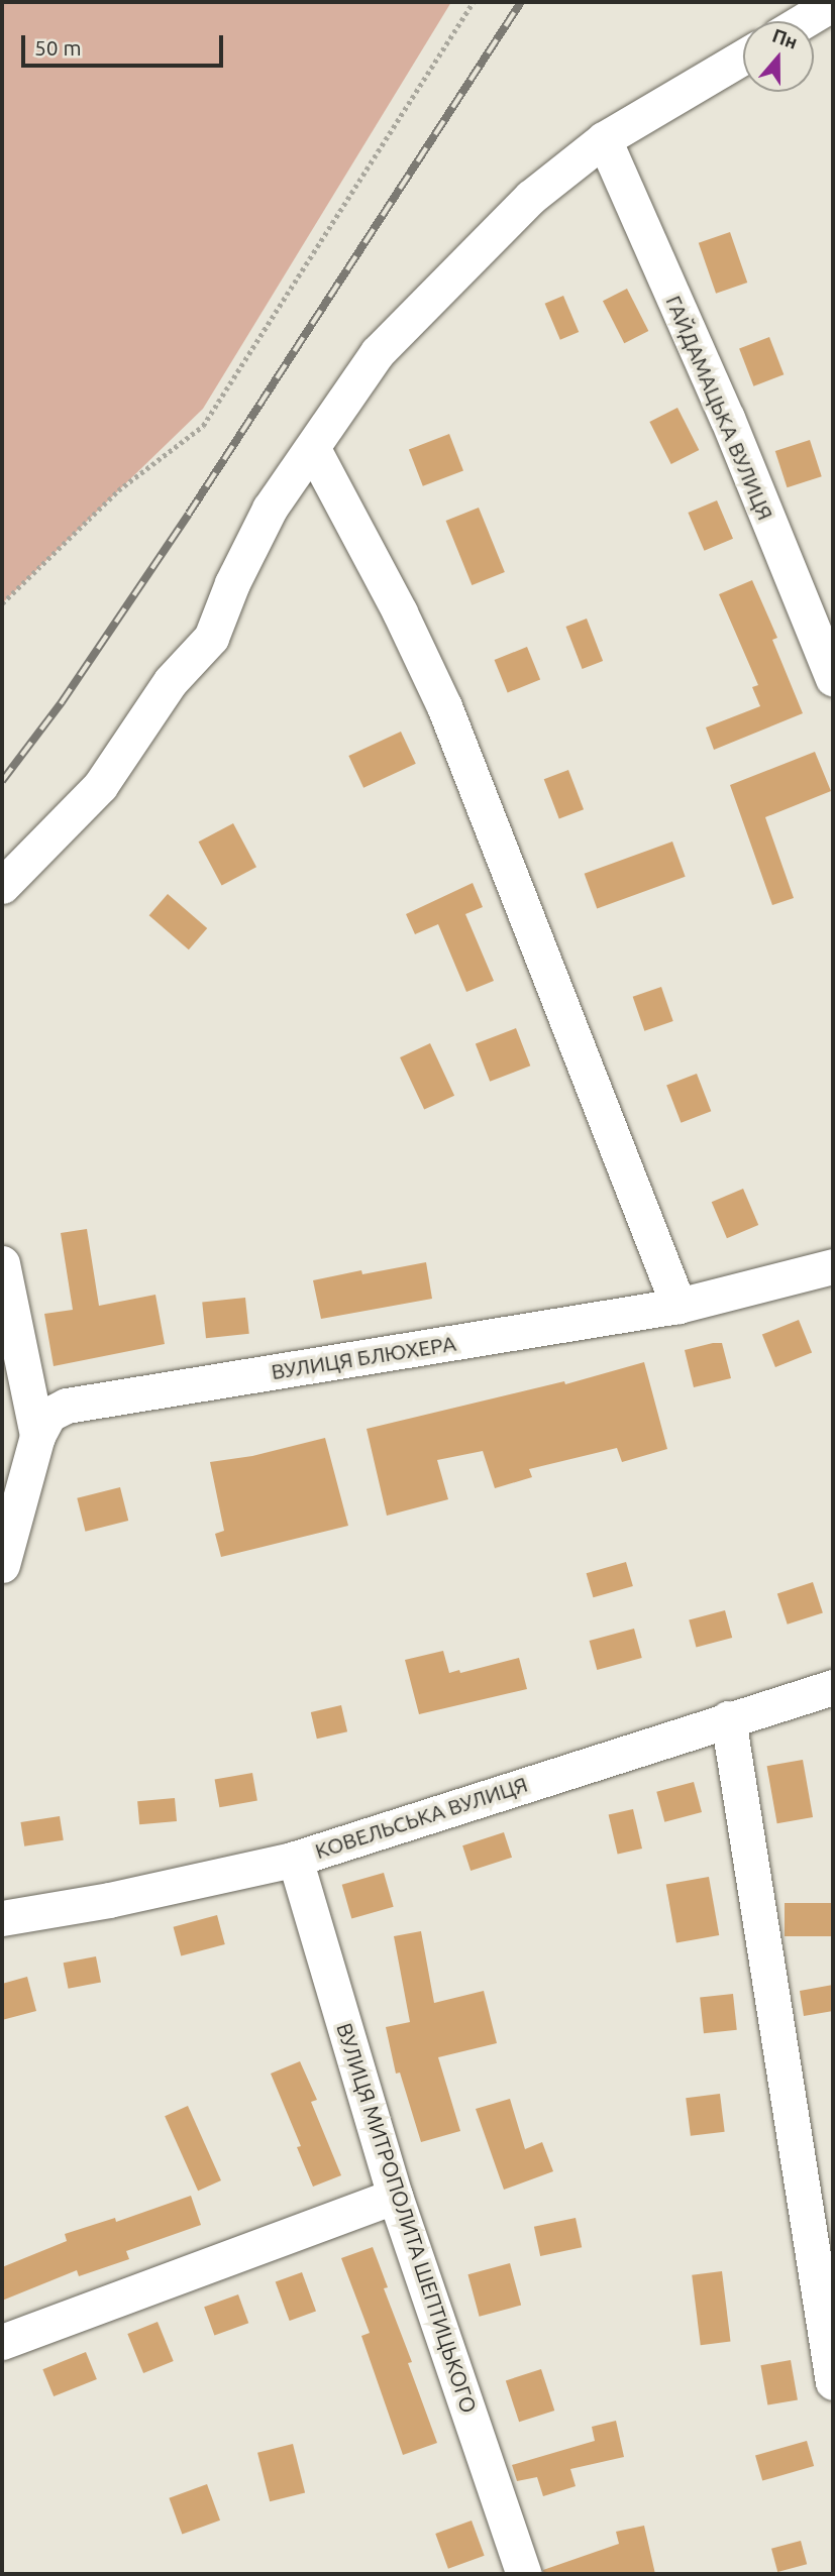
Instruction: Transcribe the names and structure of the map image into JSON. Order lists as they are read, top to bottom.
{
  "streets": {
    "street": [
      "ГАЙДАМАЦЬКА ВУЛИЦЯ",
      "ВУЛИЦЯ БЛЮХЕРА",
      "КОВЕЛЬСЬКА ВУЛИЦЯ",
      "ВУЛИЦЯ МИТРОПОЛИТА ШЕПТИЦЬКОГО"
    ]
  },
  "crossings": [
    ["КОВЕЛЬСЬКА ВУЛИЦЯ", "ВУЛИЦЯ МИТРОПОЛИТА ШЕПТИЦЬКОГО"]
  ],
  "scale_bar": "50 m",
  "north": "top"
}
